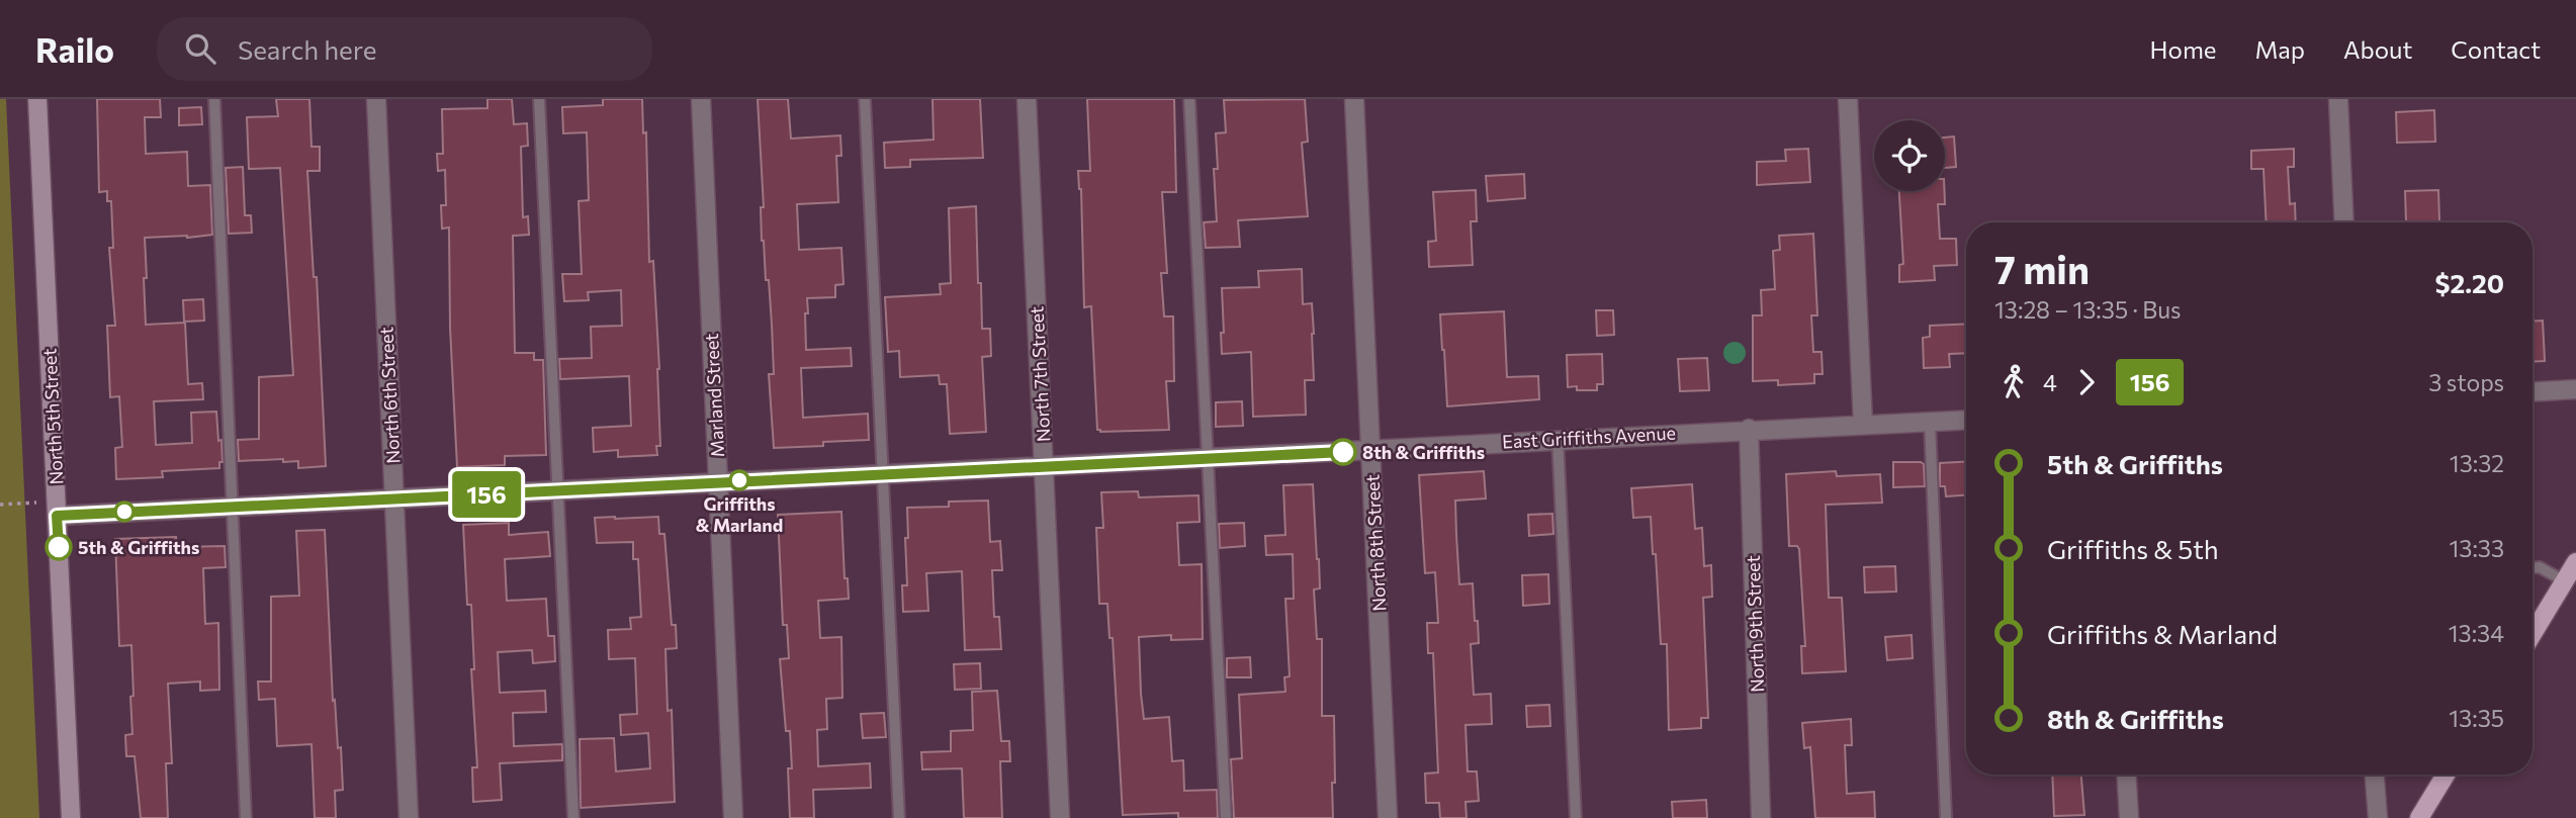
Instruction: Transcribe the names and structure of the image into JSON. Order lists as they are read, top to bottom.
{
  "streets": {
    "main road": ["North 5th Street"],
    "street": [
      "North 7th Street",
      "North 6th Street",
      "Marland Street",
      "East Griffiths Avenue",
      "North 8th Street",
      "North 9th Street"
    ]
  },
  "crossings": [
    ["North 7th Street", "East Griffiths Avenue"],
    ["North 6th Street", "East Griffiths Avenue"],
    ["Marland Street", "East Griffiths Avenue"],
    ["North 5th Street", "East Griffiths Avenue"],
    ["East Griffiths Avenue", "North 8th Street"],
    ["East Griffiths Avenue", "North 9th Street"]
  ],
  "places": ["8th & Griffiths", "Griffiths & Marland", "5th & Griffiths"],
  "lines": ["bus line 156"],
  "page": {
    "header": "Railo",
    "search": "Search here",
    "nav": [
      "Home",
      "Map",
      "About",
      "Contact"
    ],
    "on_map": "156",
    "heading": ["7 min", "13:28 – 13:35 · Bus", "$2.20"],
    "legs": ["4", "156", "3 stops"],
    "list": [
      {
        "name": "5th & Griffiths",
        "value": "13:32"
      },
      {
        "name": "Griffiths & 5th",
        "value": "13:33"
      },
      {
        "name": "Griffiths & Marland",
        "value": "13:34"
      },
      {
        "name": "8th & Griffiths",
        "value": "13:35"
      }
    ]
  }
}
